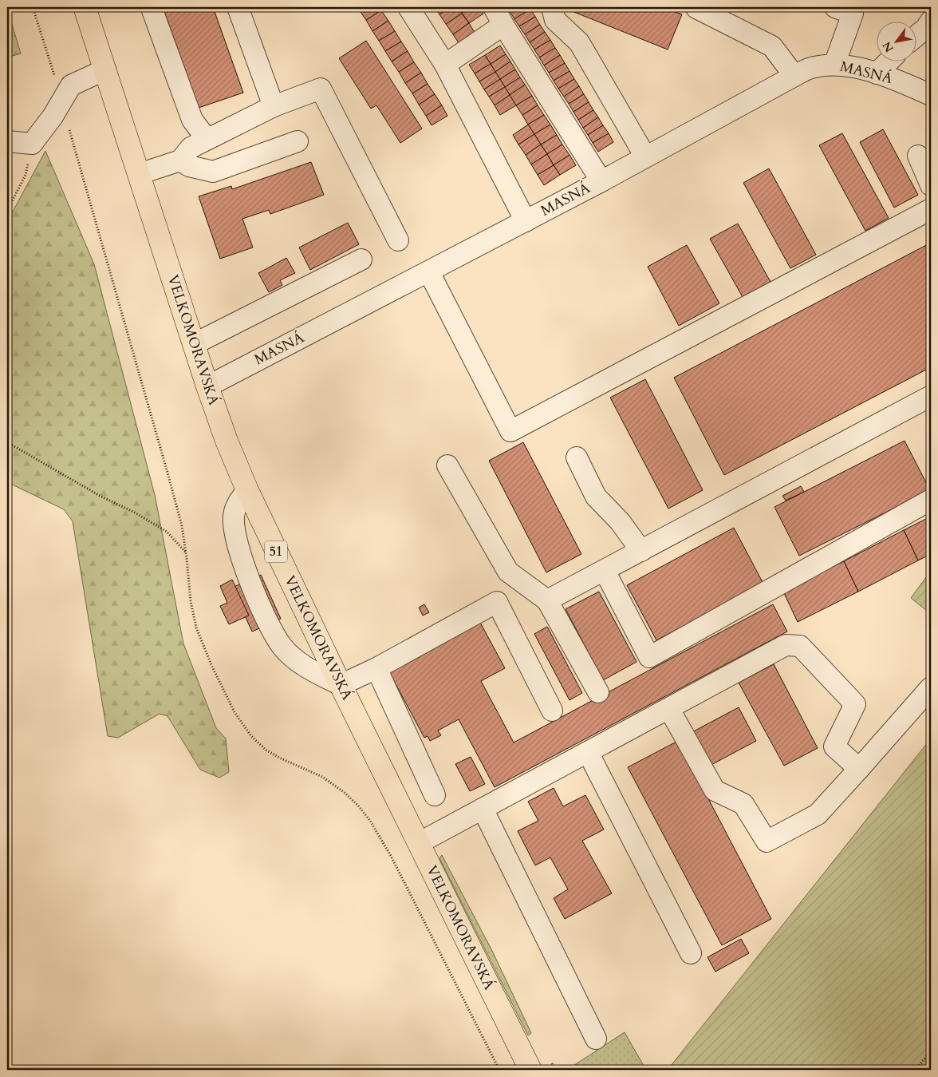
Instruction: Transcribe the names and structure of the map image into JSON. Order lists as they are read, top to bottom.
{
  "streets": {
    "main road": ["VELKOMORAVSKÁ", "51"],
    "street": ["MASNÁ"]
  },
  "crossings": [
    ["MASNÁ", "VELKOMORAVSKÁ"]
  ],
  "north": "bottom left"
}
